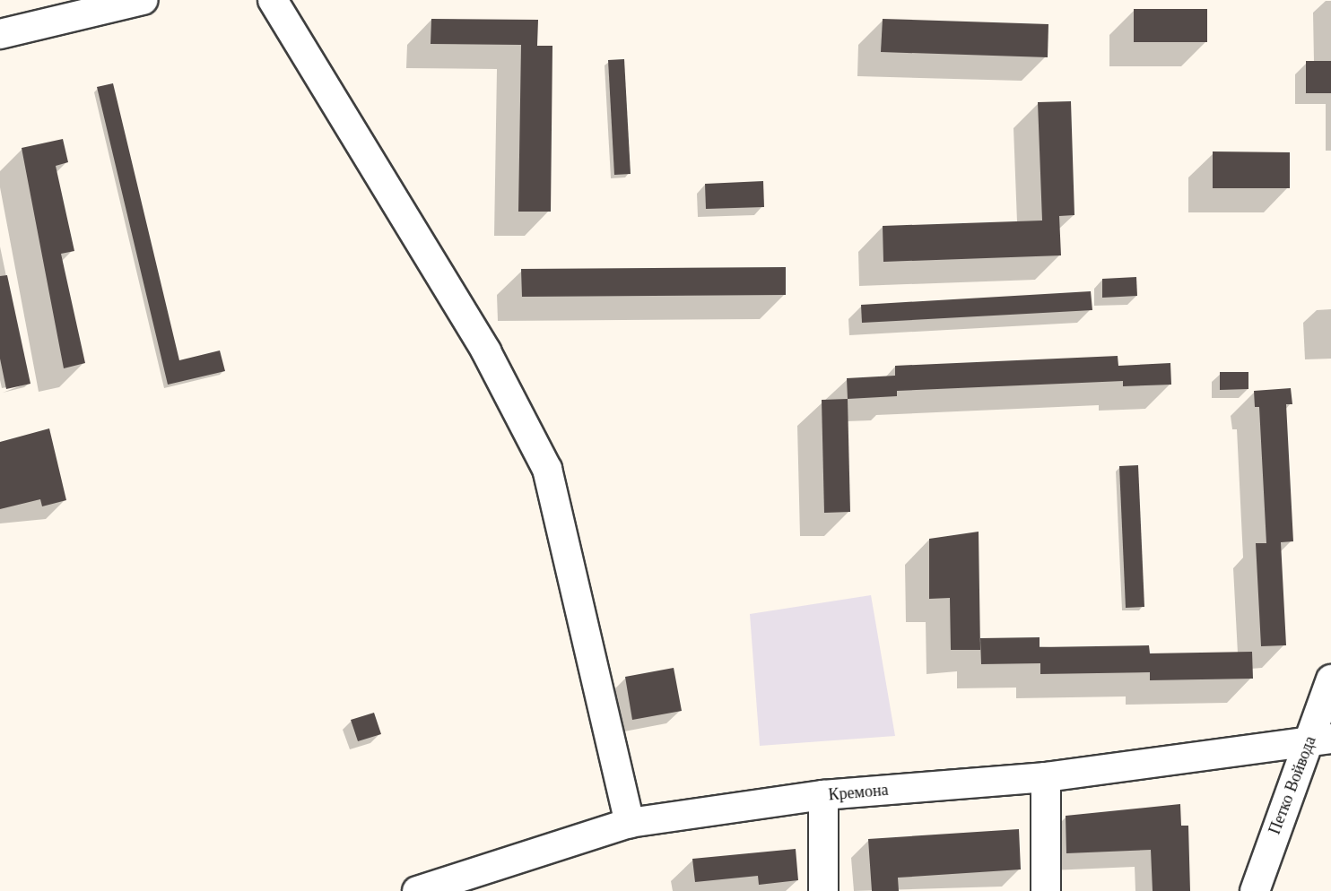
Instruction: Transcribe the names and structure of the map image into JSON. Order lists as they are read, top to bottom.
{
  "streets": {
    "street": ["Петко Войвода", "Кремона"]
  },
  "crossings": [
    ["Петко Войвода", "Кремона"]
  ]
}
